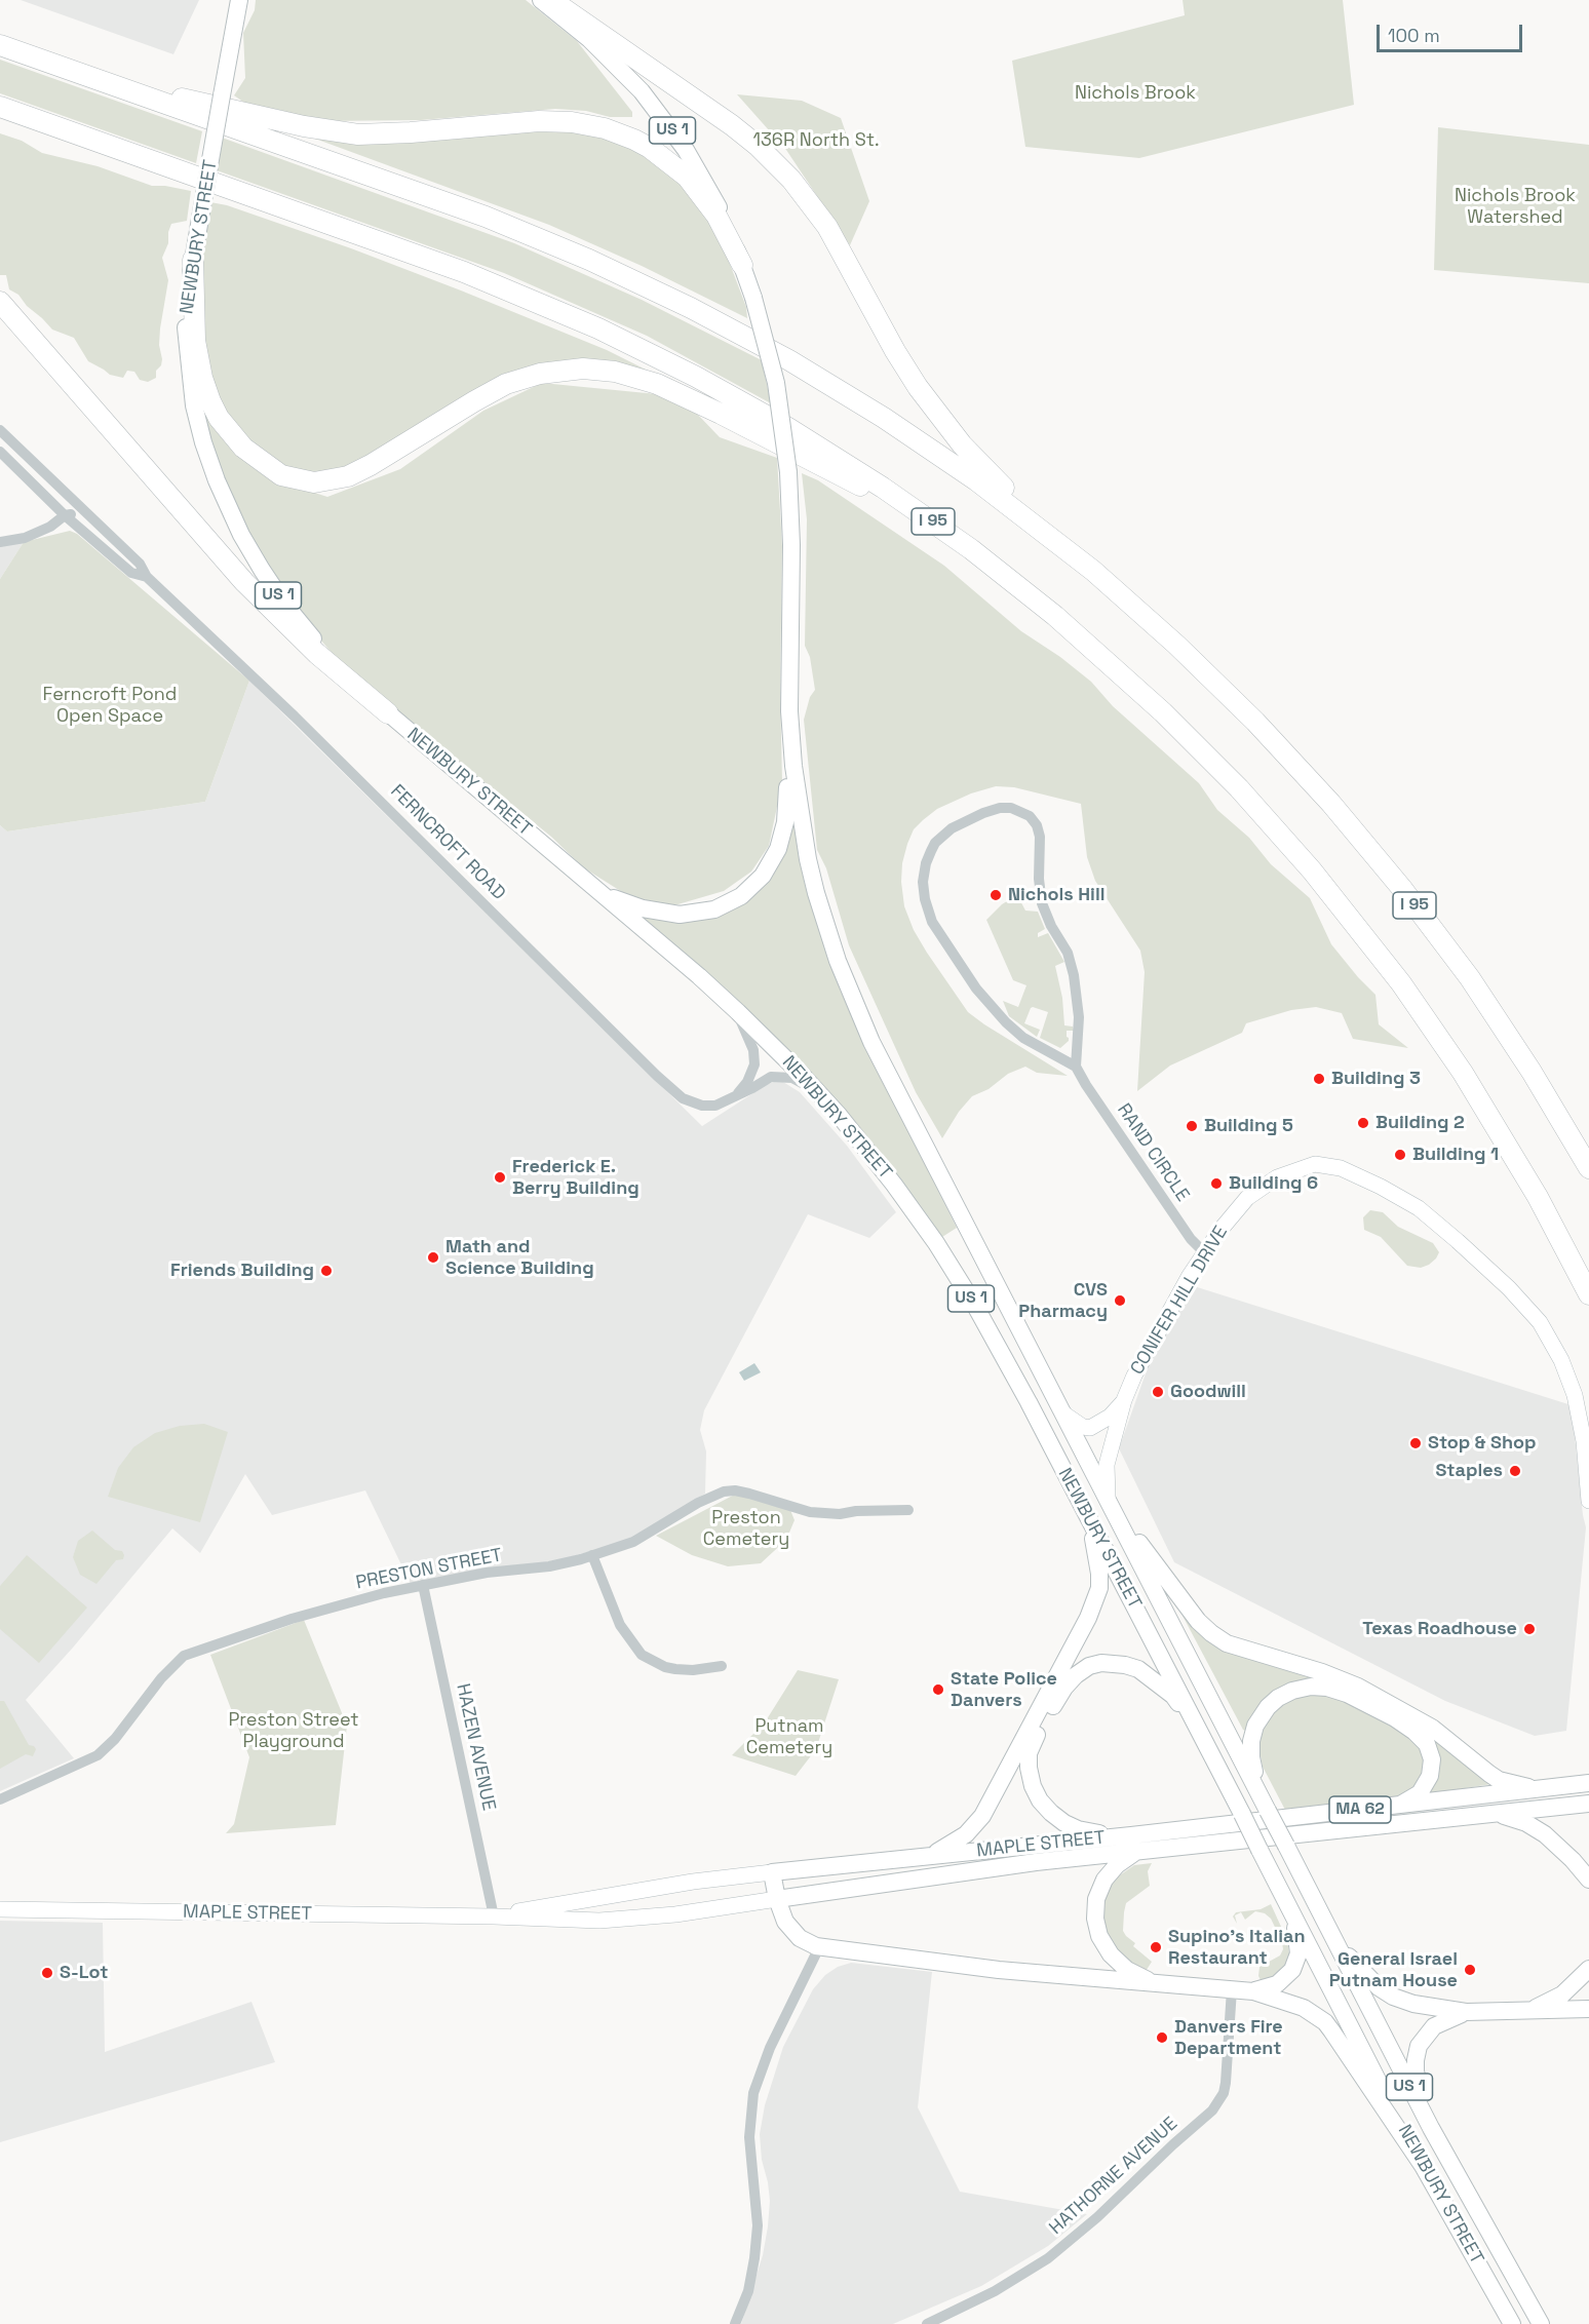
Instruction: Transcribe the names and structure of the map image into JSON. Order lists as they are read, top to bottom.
{
  "streets": {
    "highway": ["I 95"],
    "main road": [
      "US 1",
      "NEWBURY STREET",
      "CONIFER HILL DRIVE",
      "MA 62",
      "MAPLE STREET"
    ],
    "street": [
      "FERNCROFT ROAD",
      "RAND CIRCLE",
      "PRESTON STREET",
      "HAZEN AVENUE",
      "HATHORNE AVENUE"
    ]
  },
  "crossings": [
    ["NEWBURY STREET", "FERNCROFT ROAD"],
    ["NEWBURY STREET", "CONIFER HILL DRIVE"],
    ["RAND CIRCLE", "CONIFER HILL DRIVE"],
    ["PRESTON STREET", "HAZEN AVENUE"],
    ["HAZEN AVENUE", "MAPLE STREET"]
  ],
  "parks": [
    "Nichols Brook",
    "136R North St.",
    "Nichols Brook Watershed",
    "Ferncroft Pond Open Space",
    "Preston Cemetery",
    "Preston Street Playground",
    "Putnam Cemetery"
  ],
  "places": [
    "Nichols Hill",
    "Building 3",
    "Building 2",
    "Building 5",
    "Building 1",
    "Frederick E. Berry Building",
    "Building 6",
    "Math and Science Building",
    "Friends Building",
    "CVS Pharmacy",
    "Goodwill",
    "Stop & Shop",
    "Staples",
    "Texas Roadhouse",
    "State Police Danvers",
    "Supino's Italian Restaurant",
    "General Israel Putnam House",
    "S-Lot",
    "Danvers Fire Department"
  ],
  "scale_bar": "100 m"
}
